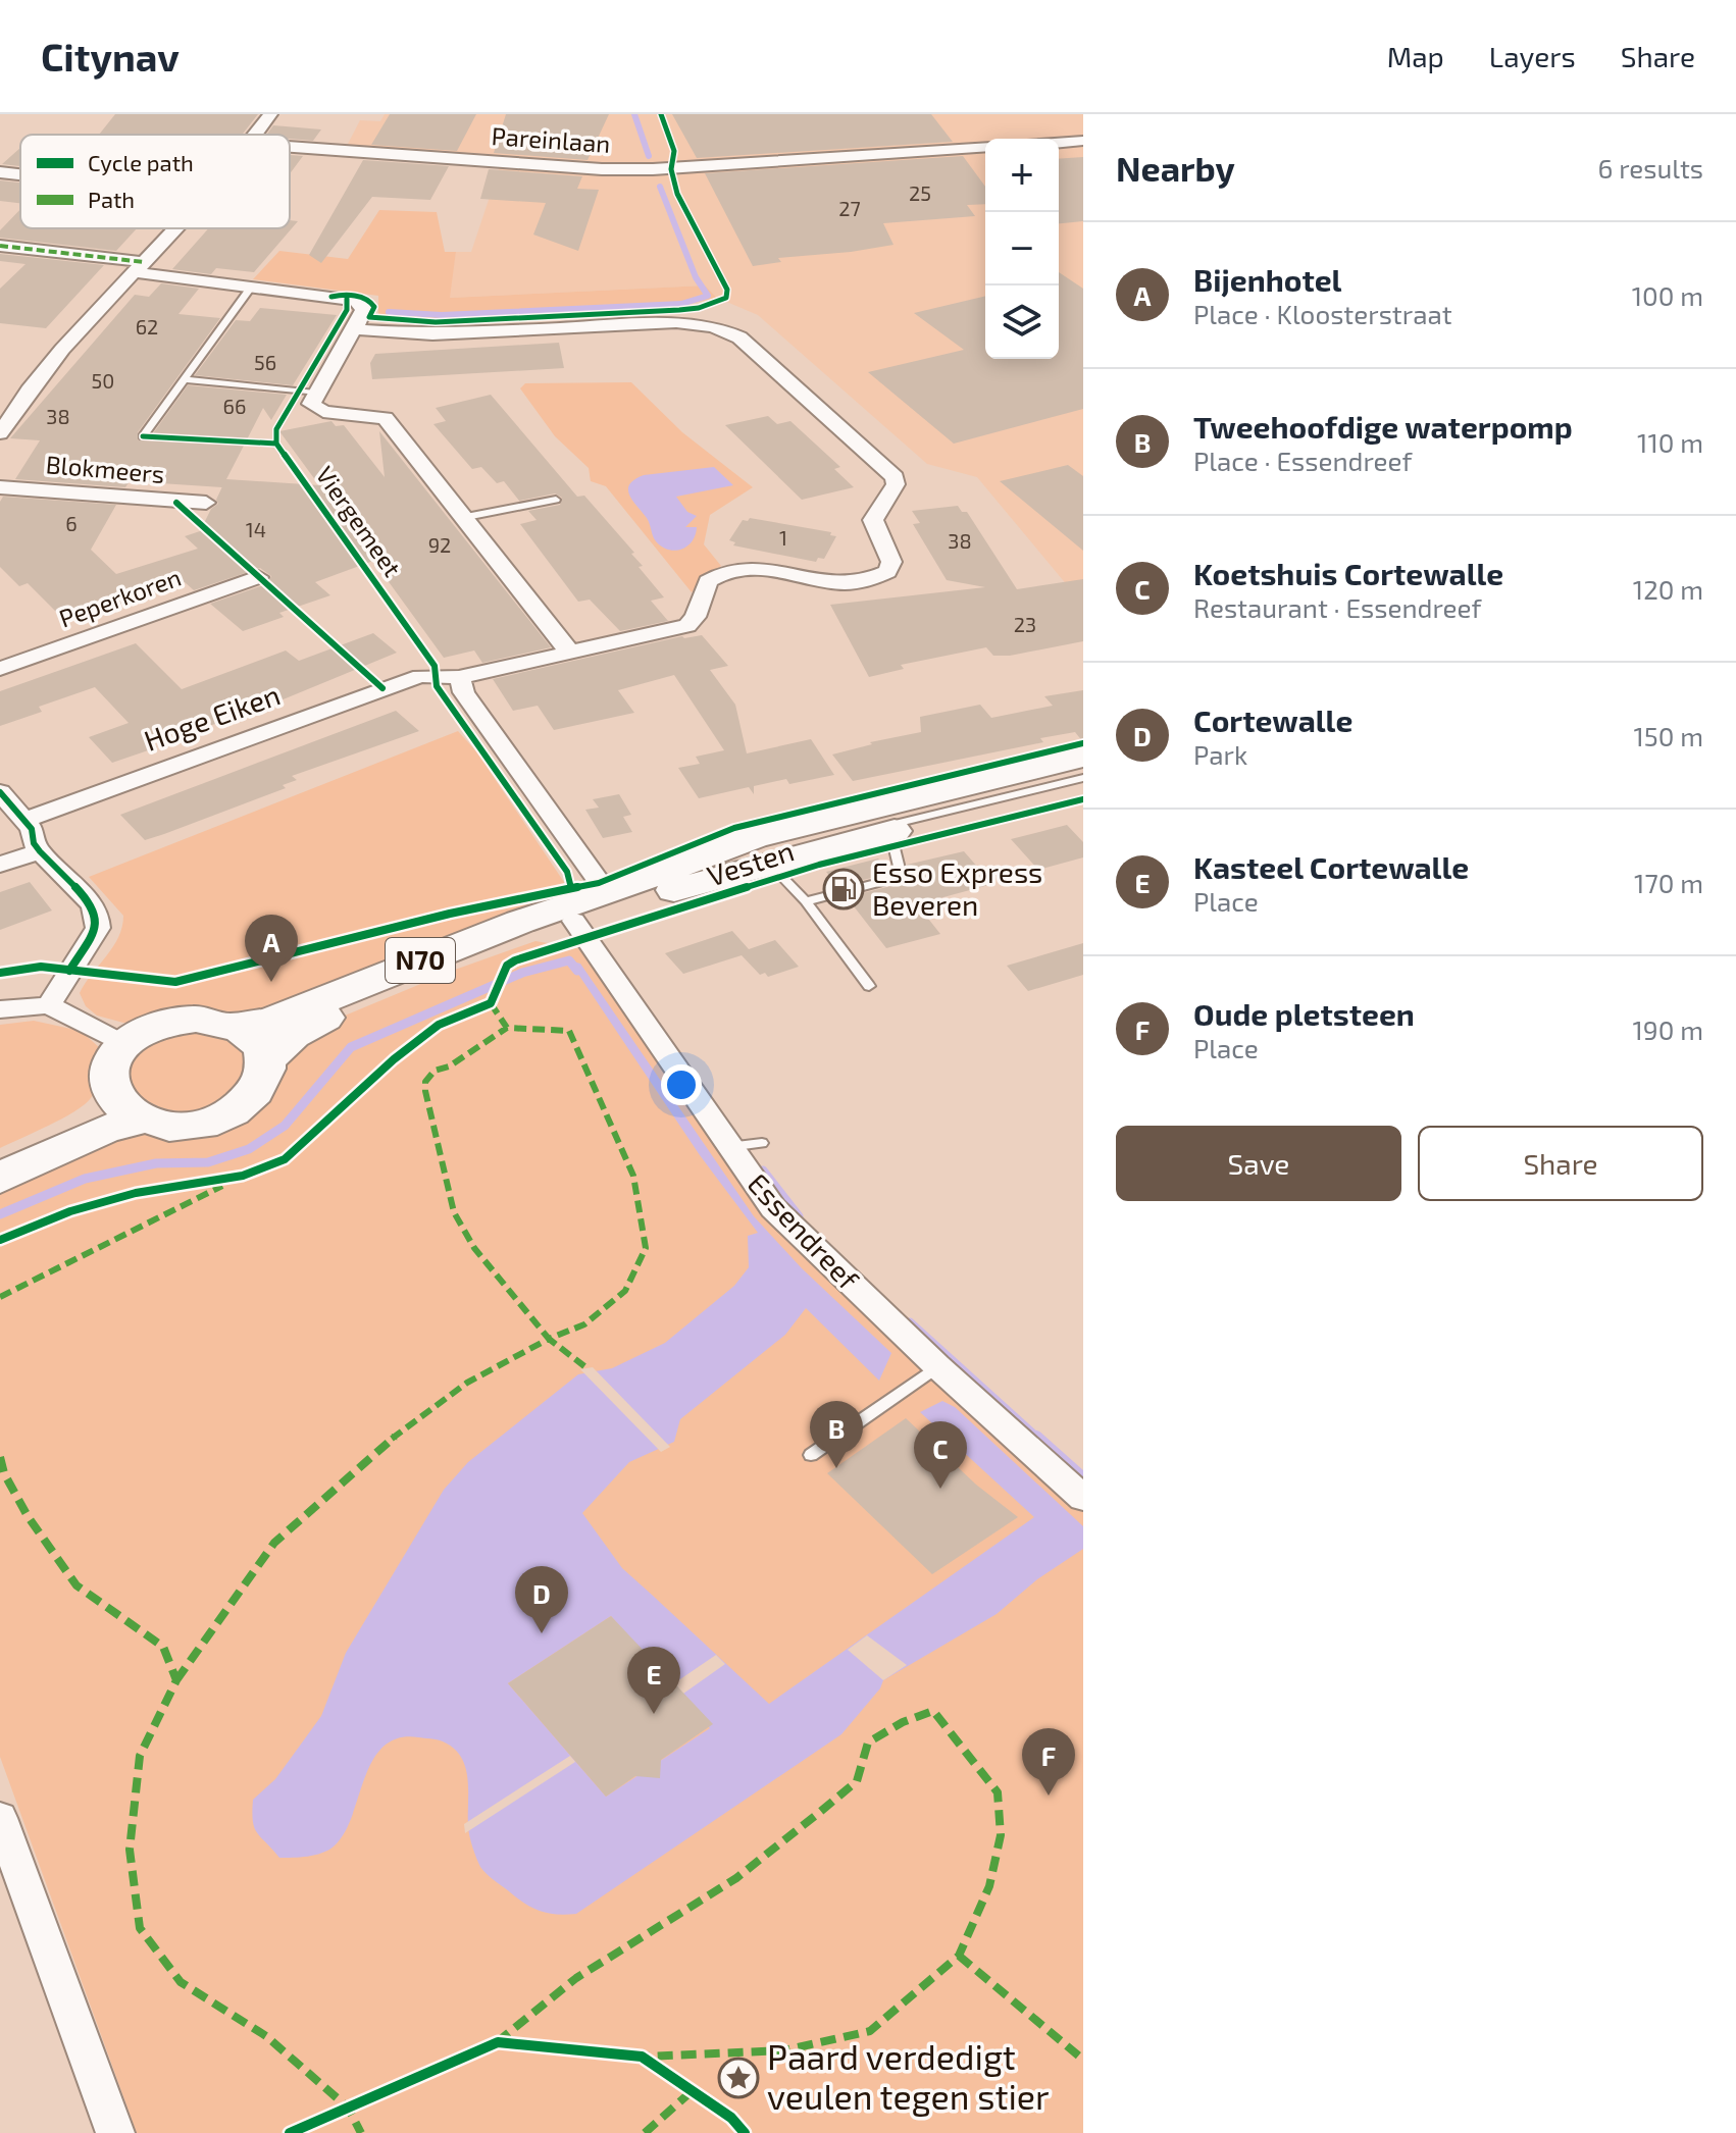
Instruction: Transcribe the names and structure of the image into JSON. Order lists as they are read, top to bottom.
{
  "streets": {
    "main road": ["Vesten", "N70"],
    "street": [
      "Pareinlaan",
      "Blokmeers",
      "Peperkoren",
      "Hoge Eiken",
      "Essendreef"
    ],
    "cycle path": ["Viergemeet"]
  },
  "crossings": [
    ["Vesten", "N70"],
    ["N70", "Essendreef"]
  ],
  "places": {
    "fuel station": ["Esso Express Beveren"],
    "place": ["Paard verdedigt veulen tegen stier"]
  },
  "house_numbers": [
    "25",
    "27",
    "62",
    "56",
    "50",
    "66",
    "38",
    "6",
    "14",
    "1",
    "38",
    "92",
    "23"
  ],
  "legend": ["Cycle path", "Path"],
  "page": {
    "header": "Citynav",
    "nav": ["Map", "Layers", "Share"],
    "heading": ["Nearby", "6 results"],
    "map_buttons": ["+", "−"],
    "list": [
      {
        "mark": "A",
        "name": "Bijenhotel",
        "note": "Place · Kloosterstraat",
        "value": "100 m"
      },
      {
        "mark": "B",
        "name": "Tweehoofdige waterpomp",
        "note": "Place · Essendreef",
        "value": "110 m"
      },
      {
        "mark": "C",
        "name": "Koetshuis Cortewalle",
        "note": "Restaurant · Essendreef",
        "value": "120 m"
      },
      {
        "mark": "D",
        "name": "Cortewalle",
        "note": "Park",
        "value": "150 m"
      },
      {
        "mark": "E",
        "name": "Kasteel Cortewalle",
        "note": "Place",
        "value": "170 m"
      },
      {
        "mark": "F",
        "name": "Oude pletsteen",
        "note": "Place",
        "value": "190 m"
      }
    ],
    "pins": [
      "A",
      "B",
      "C",
      "D",
      "E",
      "F"
    ],
    "buttons": ["Save", "Share"]
  }
}
